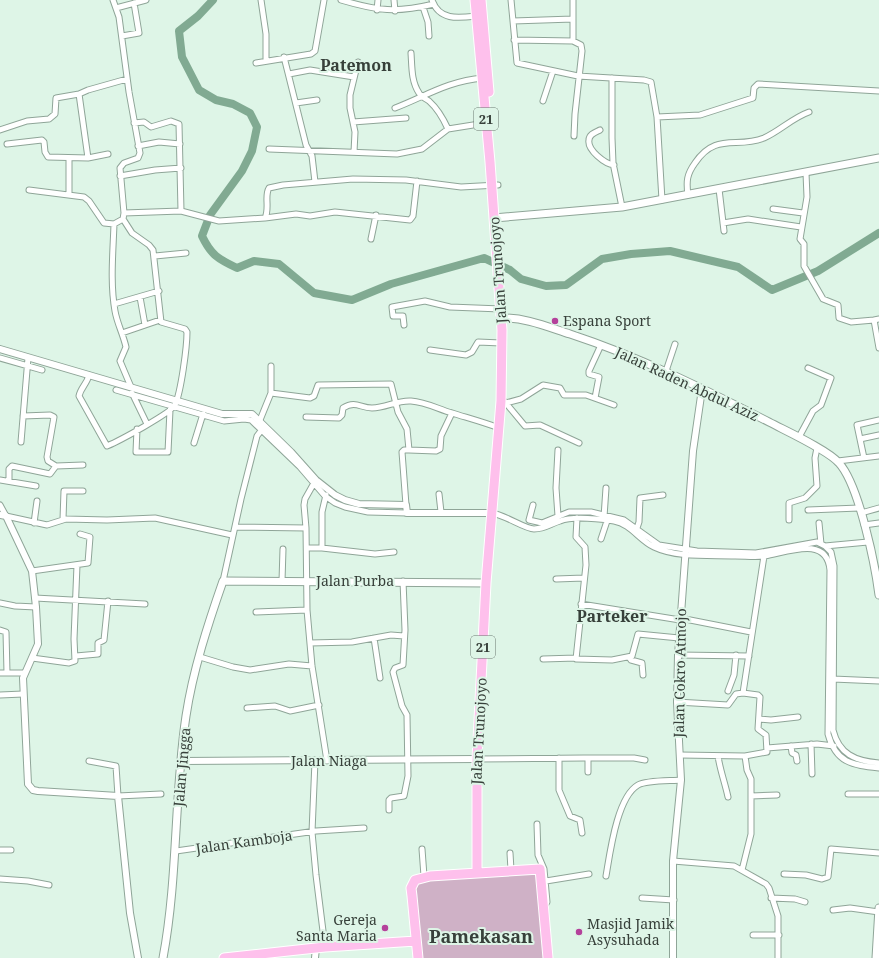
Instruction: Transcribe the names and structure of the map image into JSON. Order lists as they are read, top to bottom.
{
  "streets": {
    "highway": ["21", "Jalan Trunojoyo"],
    "main road": ["Jalan Raden Abdul Aziz", "Jalan Purba", "Jalan Jingga"],
    "street": ["Jalan Cokro Atmojo", "Jalan Niaga", "Jalan Kamboja"]
  },
  "crossings": [
    ["21", "Jalan Trunojoyo"],
    ["Jalan Trunojoyo", "Jalan Raden Abdul Aziz"],
    ["Jalan Trunojoyo", "Jalan Purba"],
    ["Jalan Trunojoyo", "Jalan Niaga"],
    ["Jalan Raden Abdul Aziz", "Jalan Cokro Atmojo"],
    ["Jalan Purba", "Jalan Jingga"],
    ["Jalan Niaga", "Jalan Jingga"],
    ["Jalan Jingga", "Jalan Kamboja"]
  ],
  "districts": ["Patemon", "Parteker", "Pamekasan"],
  "places": ["Espana Sport", "Gereja Santa Maria", "Masjid Jamik Asysuhada"]
}
